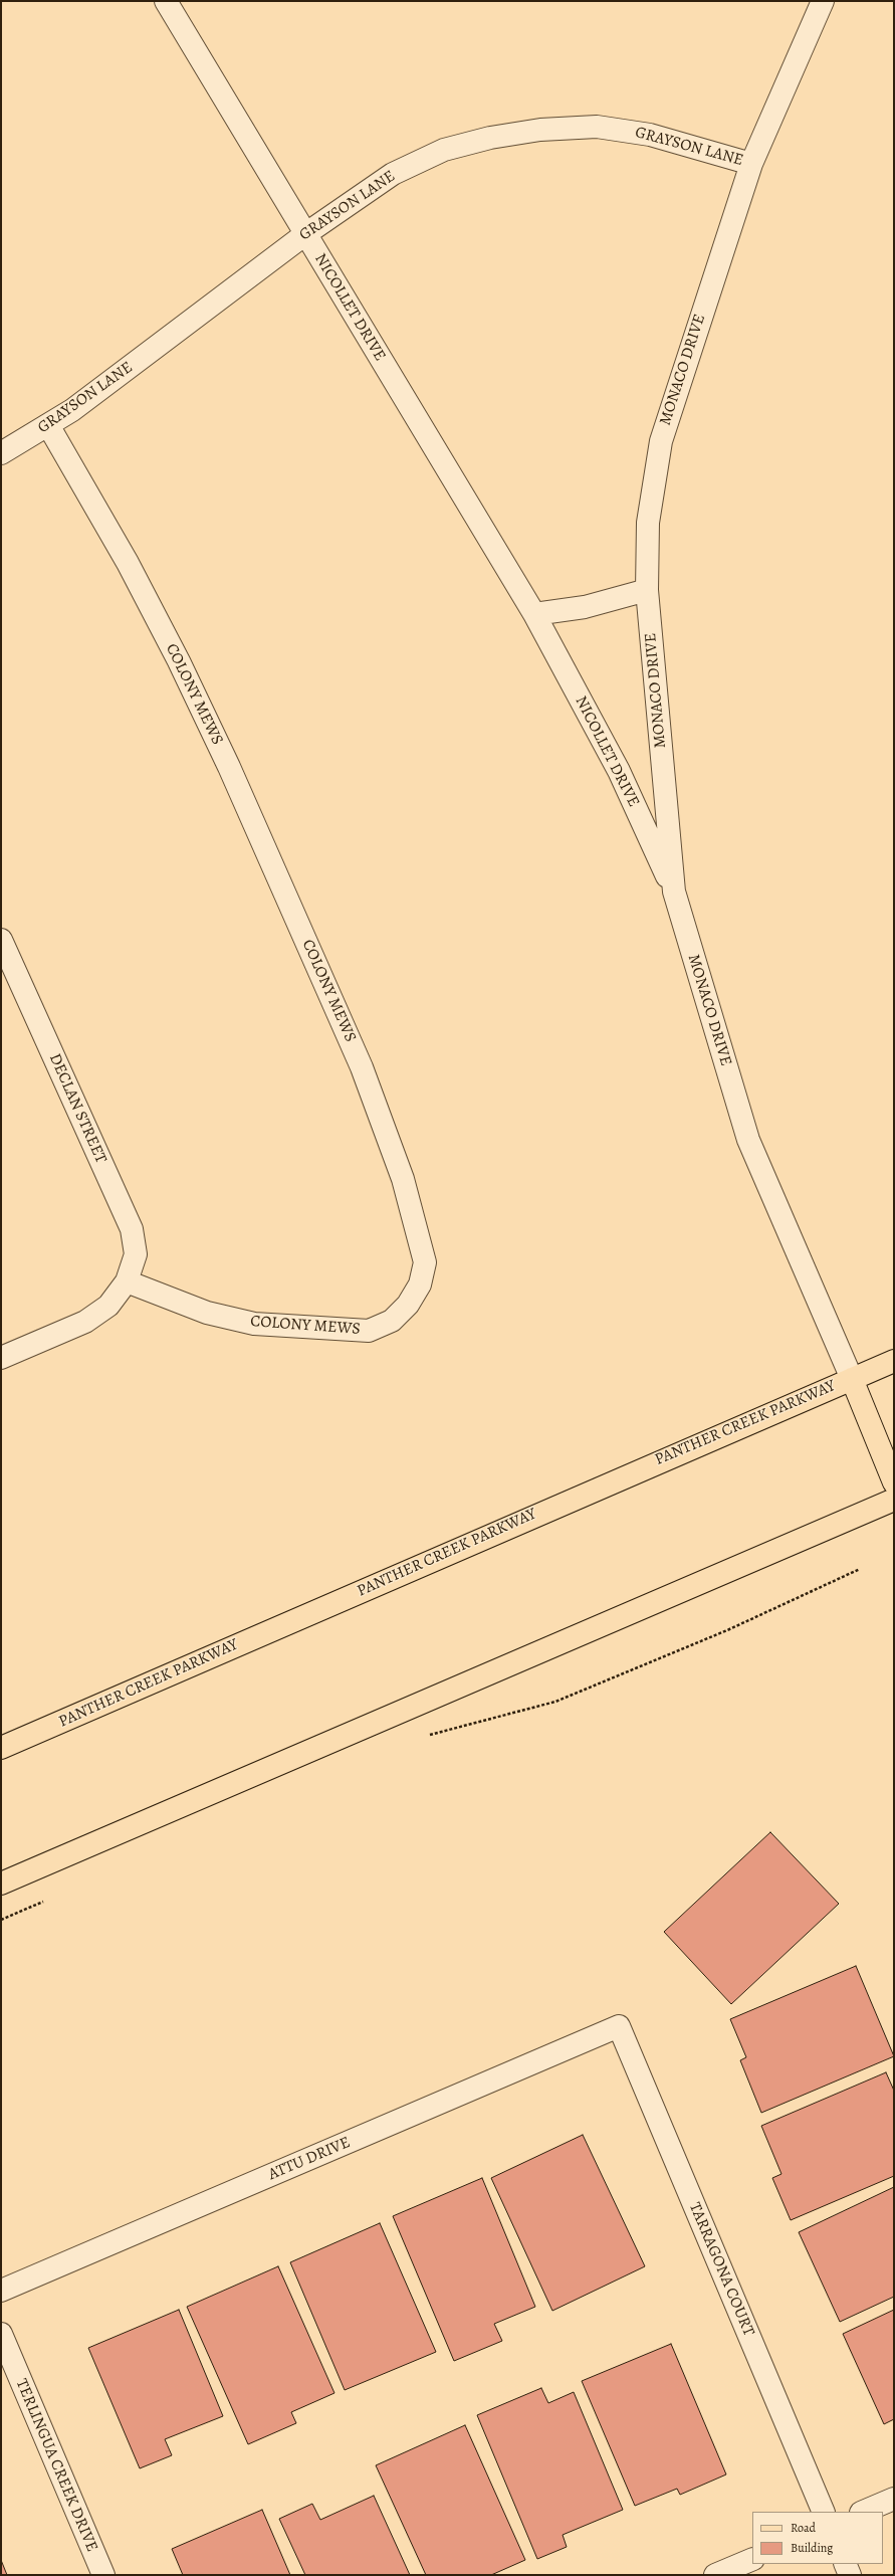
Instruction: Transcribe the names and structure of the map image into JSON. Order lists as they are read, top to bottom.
{
  "streets": {
    "main road": ["PANTHER CREEK PARKWAY"],
    "street": [
      "GRAYSON LANE",
      "NICOLLET DRIVE",
      "MONACO DRIVE",
      "COLONY MEWS",
      "DECLAN STREET",
      "ATTU DRIVE",
      "TARRAGONA COURT",
      "TERLINGUA CREEK DRIVE"
    ]
  },
  "crossings": [
    ["GRAYSON LANE", "NICOLLET DRIVE"],
    ["GRAYSON LANE", "MONACO DRIVE"],
    ["GRAYSON LANE", "COLONY MEWS"],
    ["NICOLLET DRIVE", "MONACO DRIVE"],
    ["MONACO DRIVE", "PANTHER CREEK PARKWAY"],
    ["COLONY MEWS", "DECLAN STREET"],
    ["ATTU DRIVE", "TARRAGONA COURT"]
  ],
  "legend": ["Road", "Building"]
}
